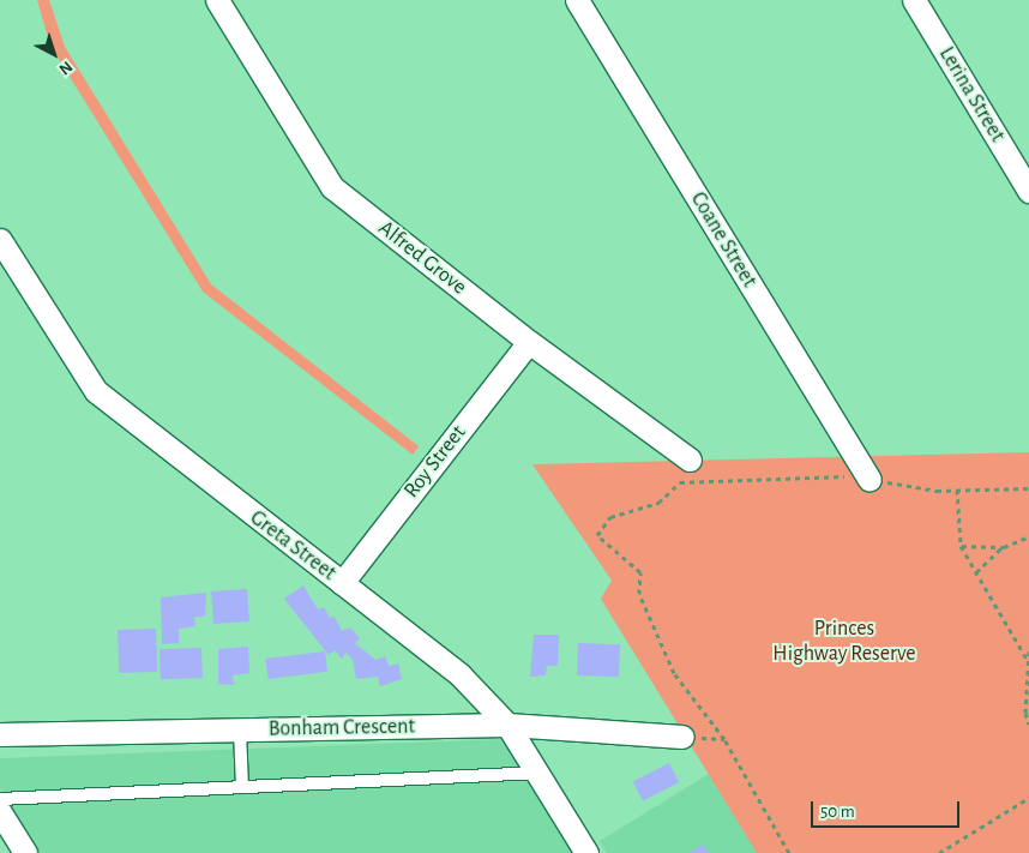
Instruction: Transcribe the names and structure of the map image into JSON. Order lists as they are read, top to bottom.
{
  "streets": {
    "street": [
      "Lerina Street",
      "Coane Street",
      "Alfred Grove",
      "Roy Street",
      "Greta Street",
      "Bonham Crescent"
    ]
  },
  "crossings": [
    ["Alfred Grove", "Roy Street"],
    ["Roy Street", "Greta Street"],
    ["Greta Street", "Bonham Crescent"]
  ],
  "parks": ["Princes Highway Reserve"],
  "scale_bar": "50 m",
  "north": "bottom right"
}
